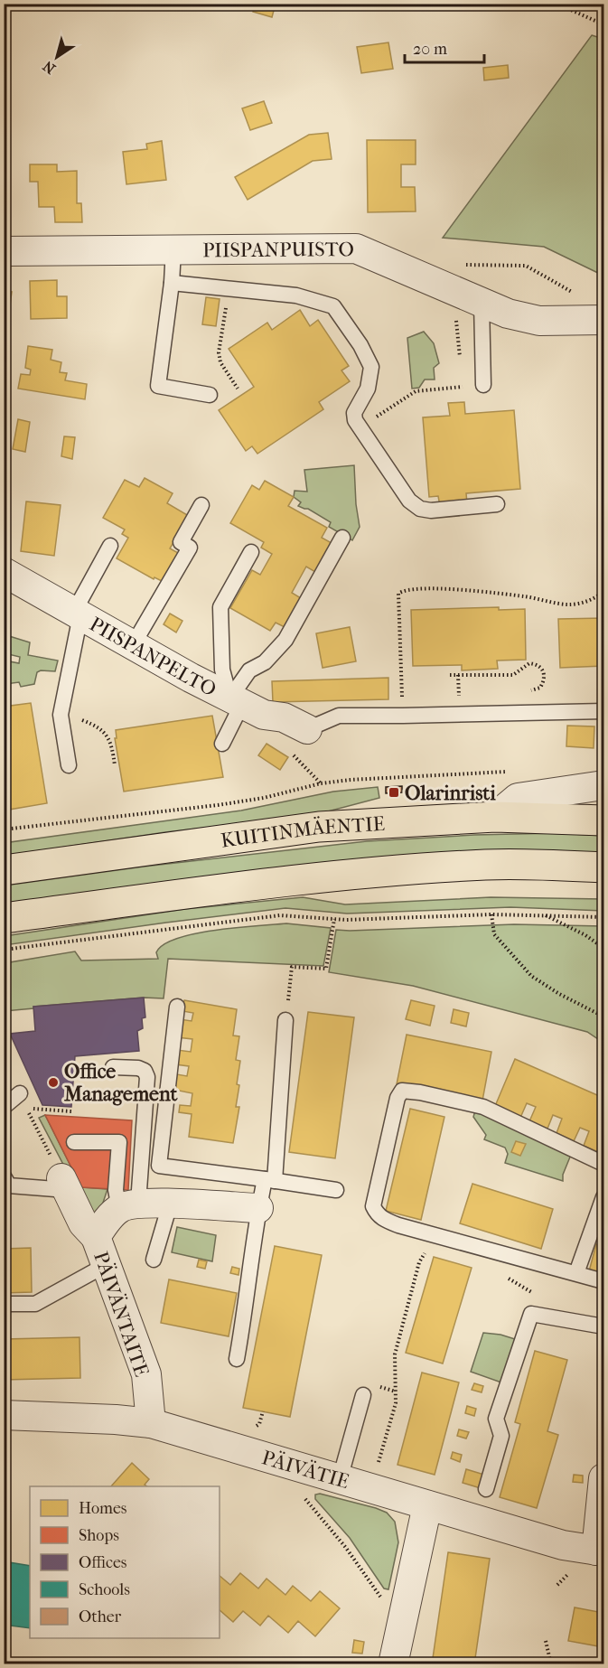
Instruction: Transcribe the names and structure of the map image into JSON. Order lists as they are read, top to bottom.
{
  "streets": {
    "main road": ["KUITINMÄENTIE"],
    "street": [
      "PIISPANPUISTO",
      "PIISPANPELTO",
      "PÄIVÄNTAITE",
      "PÄIVÄTIE"
    ]
  },
  "crossings": [
    ["PÄIVÄNTAITE", "PÄIVÄTIE"]
  ],
  "places": {
    "transit": ["Olarinristi"],
    "other": ["Office Management"]
  },
  "legend": [
    "Homes",
    "Shops",
    "Offices",
    "Schools",
    "Other"
  ],
  "scale_bar": "20 m",
  "north": "bottom left"
}
